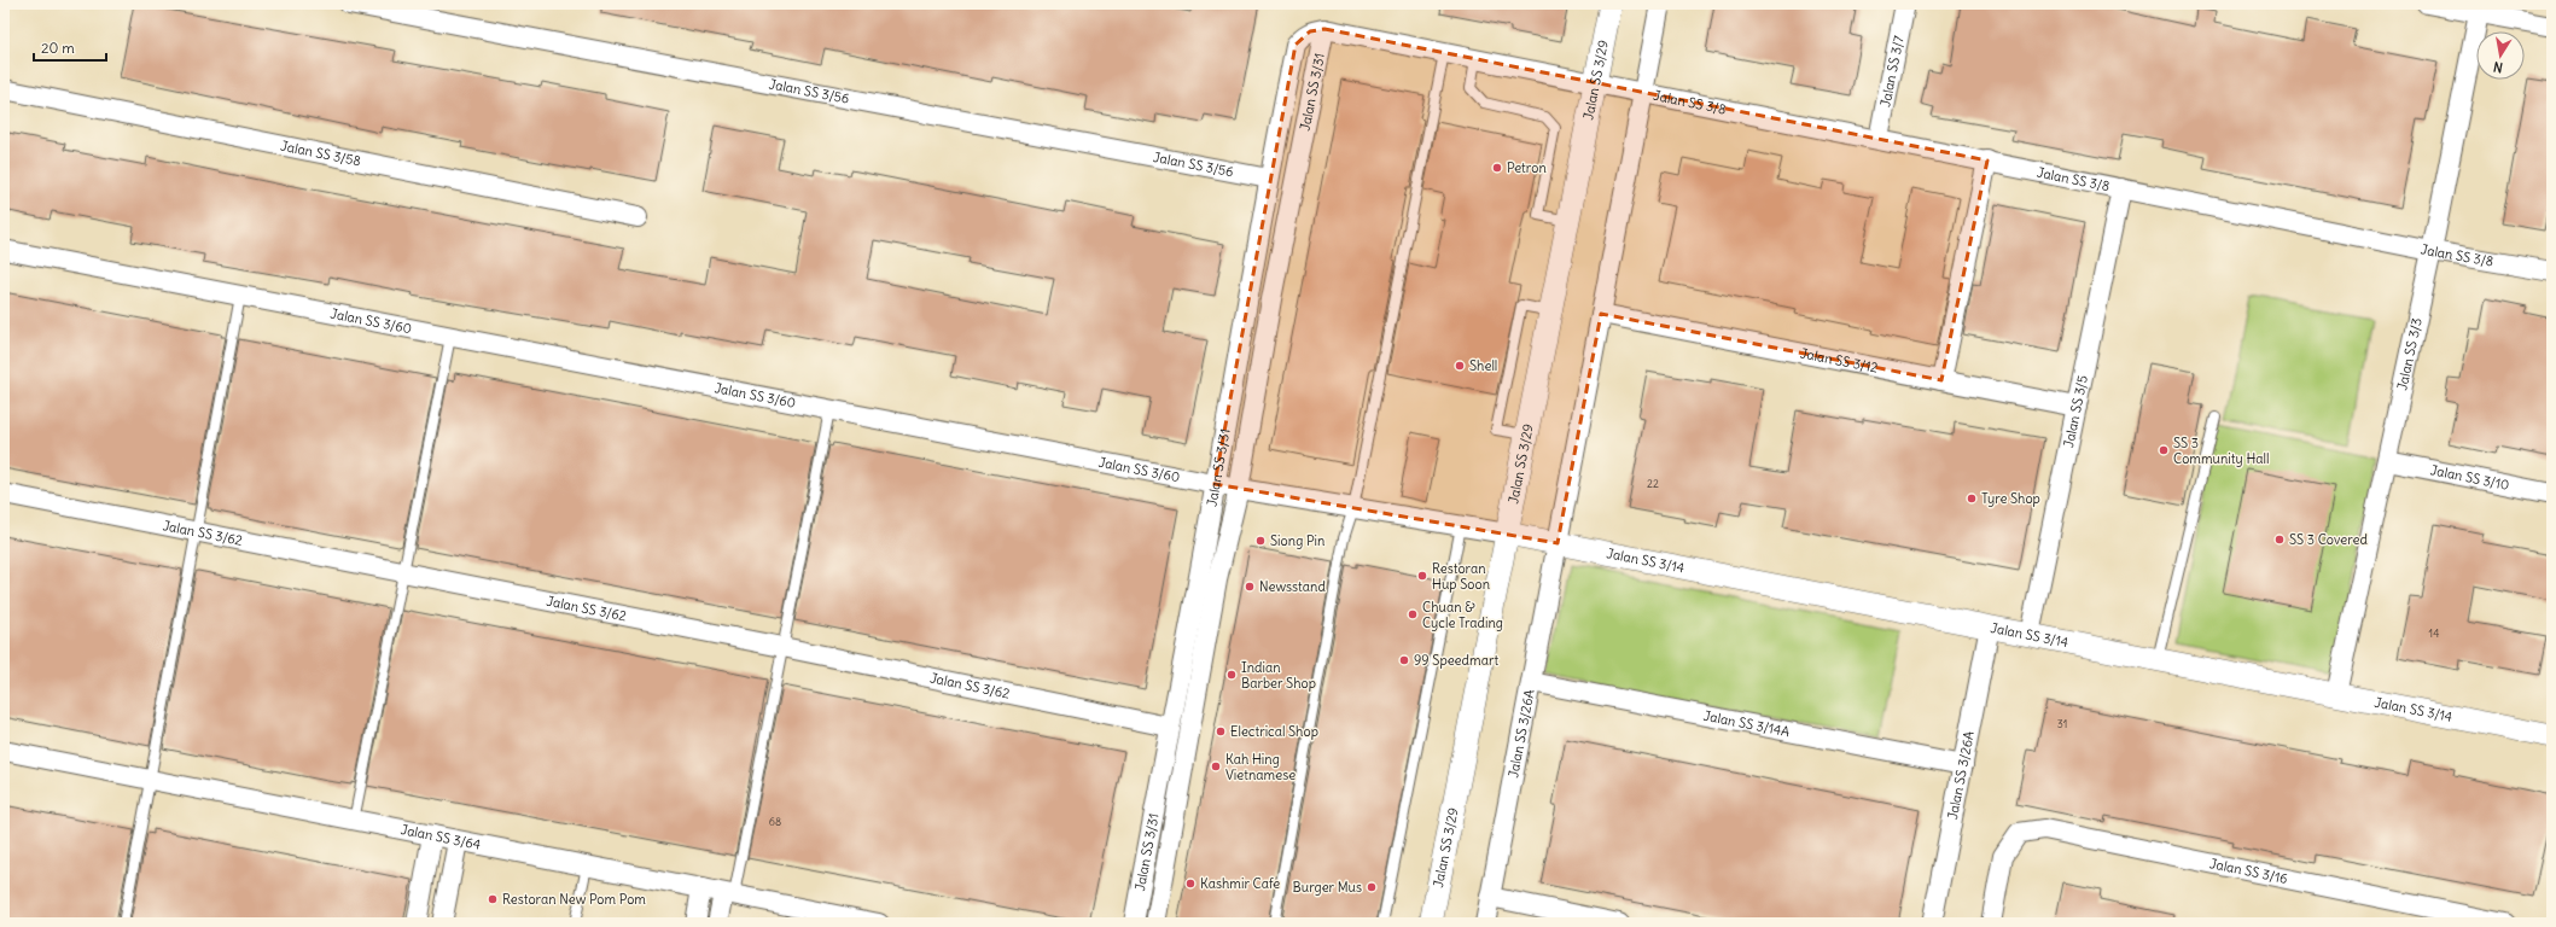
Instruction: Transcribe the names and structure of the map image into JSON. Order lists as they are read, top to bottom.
{
  "streets": {
    "street": [
      "Jalan SS 3/7",
      "Jalan SS 3/29",
      "Jalan SS 3/56",
      "Jalan SS 3/31",
      "Jalan SS 3/8",
      "Jalan SS 3/58",
      "Jalan SS 3/60",
      "Jalan SS 3/3",
      "Jalan SS 3/12",
      "Jalan SS 3/5",
      "Jalan SS 3/10",
      "Jalan SS 3/62",
      "Jalan SS 3/14",
      "Jalan SS 3/14A",
      "Jalan SS 3/26A",
      "Jalan SS 3/64",
      "Jalan SS 3/16"
    ]
  },
  "crossings": [
    ["Jalan SS 3/7", "Jalan SS 3/8"],
    ["Jalan SS 3/29", "Jalan SS 3/8"],
    ["Jalan SS 3/29", "Jalan SS 3/60"],
    ["Jalan SS 3/29", "Jalan SS 3/14"],
    ["Jalan SS 3/56", "Jalan SS 3/31"],
    ["Jalan SS 3/31", "Jalan SS 3/60"],
    ["Jalan SS 3/31", "Jalan SS 3/62"],
    ["Jalan SS 3/8", "Jalan SS 3/3"],
    ["Jalan SS 3/8", "Jalan SS 3/5"],
    ["Jalan SS 3/8", "Jalan SS 3/26A"],
    ["Jalan SS 3/60", "Jalan SS 3/14"],
    ["Jalan SS 3/3", "Jalan SS 3/10"],
    ["Jalan SS 3/3", "Jalan SS 3/14"],
    ["Jalan SS 3/12", "Jalan SS 3/5"],
    ["Jalan SS 3/12", "Jalan SS 3/26A"],
    ["Jalan SS 3/5", "Jalan SS 3/14"],
    ["Jalan SS 3/14", "Jalan SS 3/26A"],
    ["Jalan SS 3/14A", "Jalan SS 3/26A"]
  ],
  "places": [
    "Petron",
    "Shell",
    "SS 3 Community Hall",
    "Tyre Shop",
    "SS 3 Covered",
    "Siong Pin",
    "Restoran Hup Soon",
    "Newsstand",
    "Chuan & Cycle Trading",
    "99 Speedmart",
    "Indian Barber Shop",
    "Electrical Shop",
    "Kah Hing Vietnamese",
    "Kashmir Cafe",
    "Burger Mus",
    "Restoran New Pom Pom"
  ],
  "house_numbers": [
    "22",
    "14",
    "31",
    "68"
  ],
  "scale_bar": "20 m",
  "north": "bottom"
}
